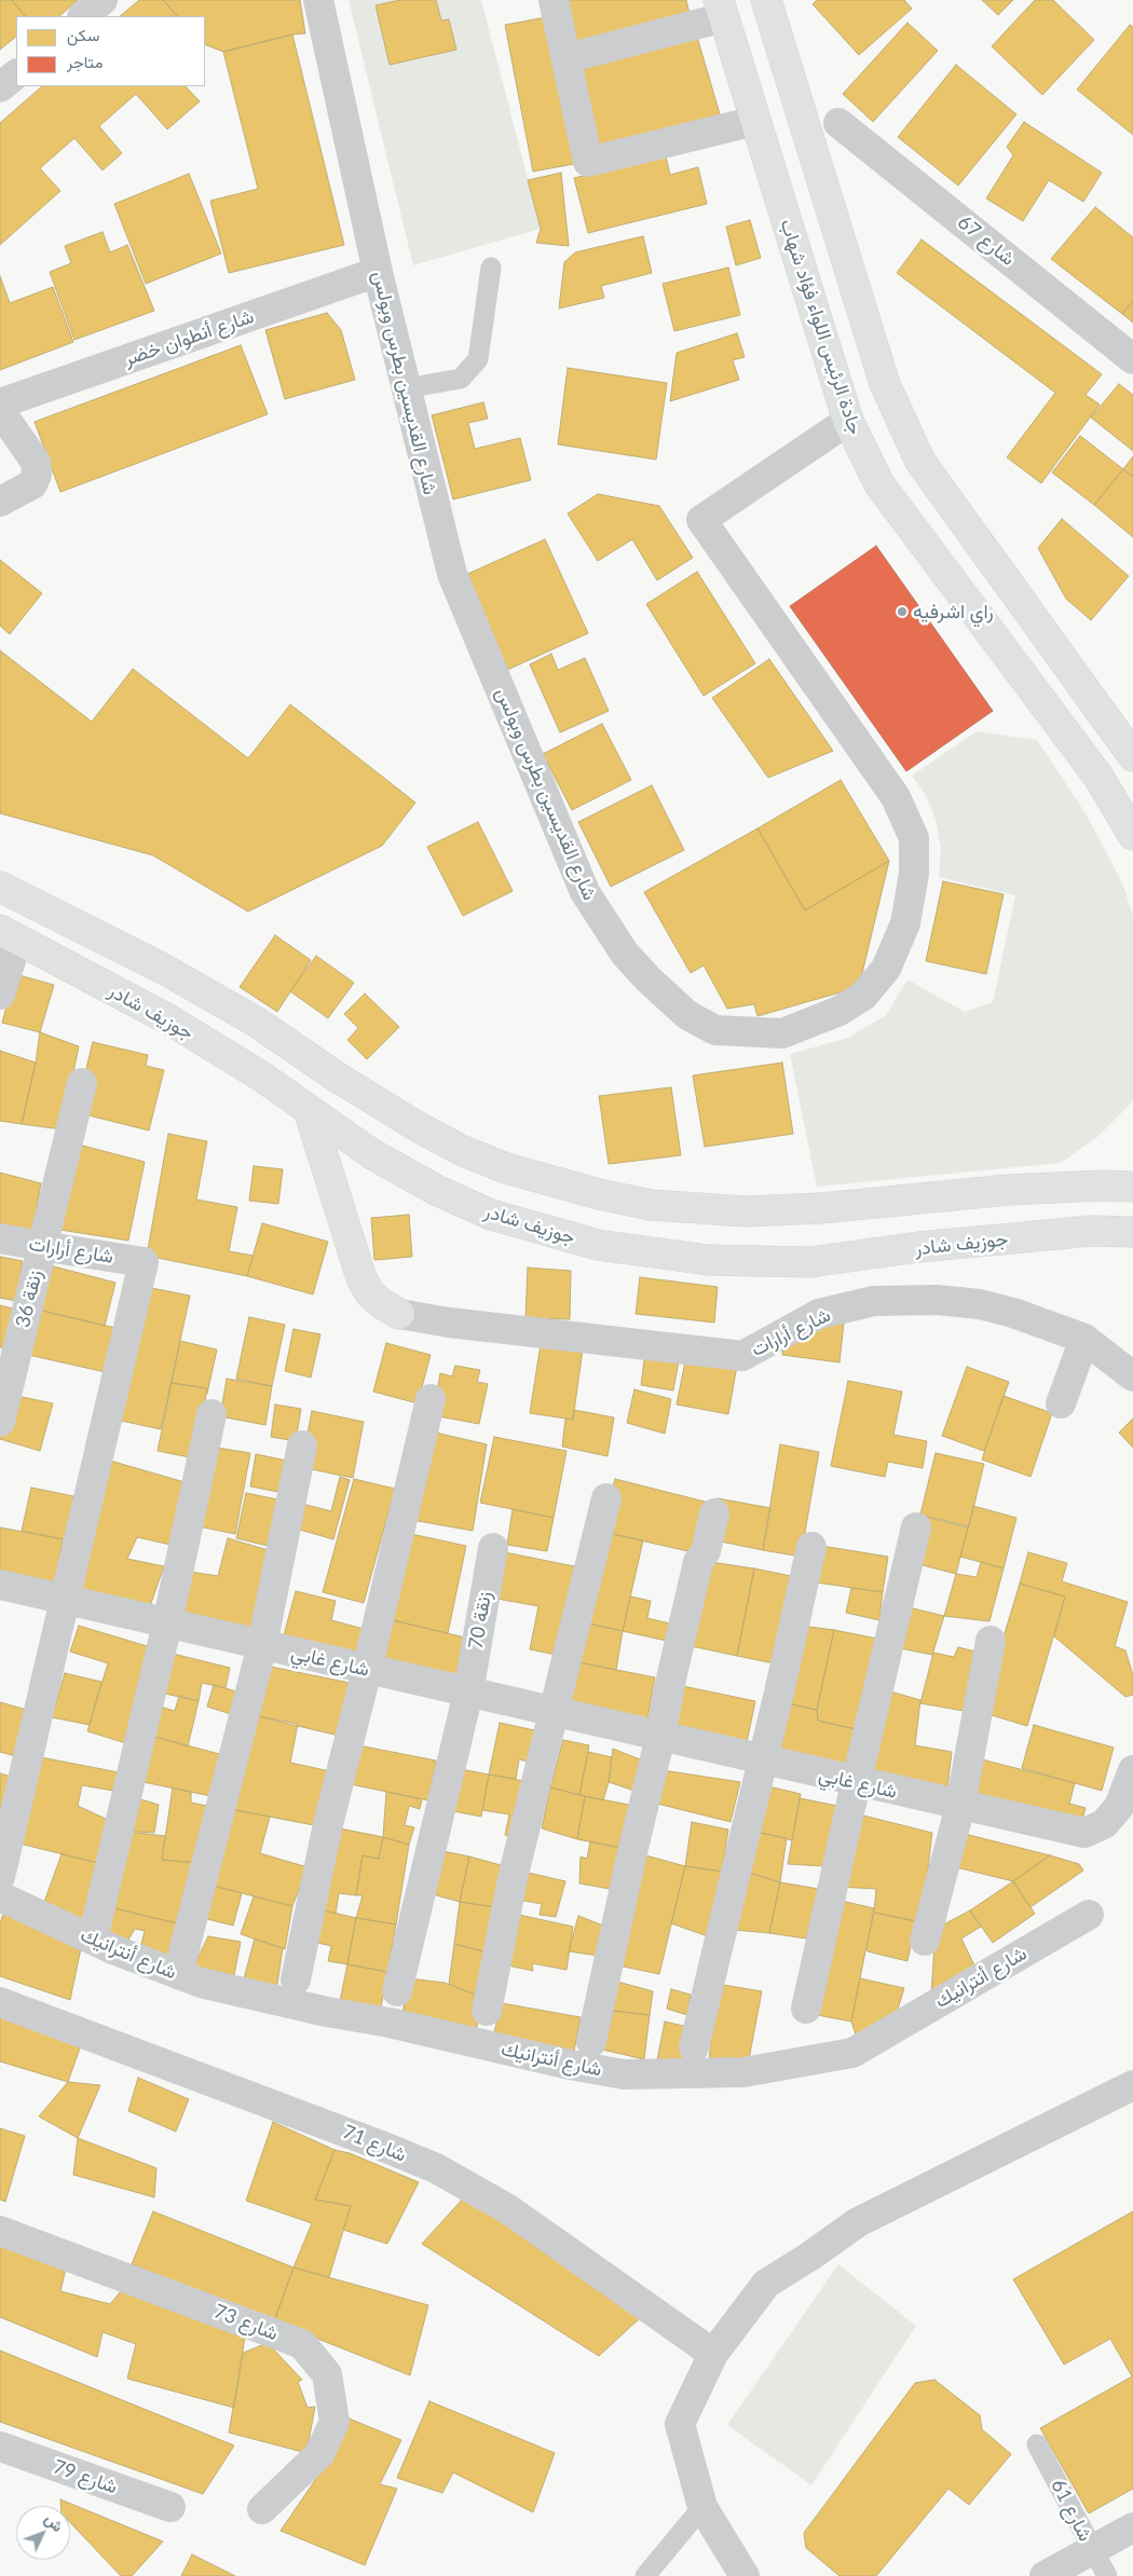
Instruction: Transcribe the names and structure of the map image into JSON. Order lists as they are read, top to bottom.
{
  "streets": {
    "highway": ["جادة الرئيس اللواء فؤاد شهاب", "جوزيف شادر"],
    "street": [
      "شارع 67",
      "شارع أنطوان خضر",
      "شارع القديسين بطرس وبولس",
      "شارع أرارات",
      "زنقة 36",
      "زنقة 70",
      "شارع غابي",
      "شارع أنترانيك",
      "شارع 71",
      "شارع 73",
      "شارع 79"
    ],
    "lane": ["شارع 61"]
  },
  "crossings": [
    ["جادة الرئيس اللواء فؤاد شهاب", "شارع القديسين بطرس وبولس"],
    ["شارع أنطوان خضر", "شارع القديسين بطرس وبولس"],
    ["شارع أرارات", "زنقة 36"],
    ["شارع أرارات", "شارع غابي"],
    ["زنقة 70", "شارع غابي"]
  ],
  "places": ["راي اشرفيه"],
  "legend": ["سكن", "متاجر"],
  "north": "top right"
}
